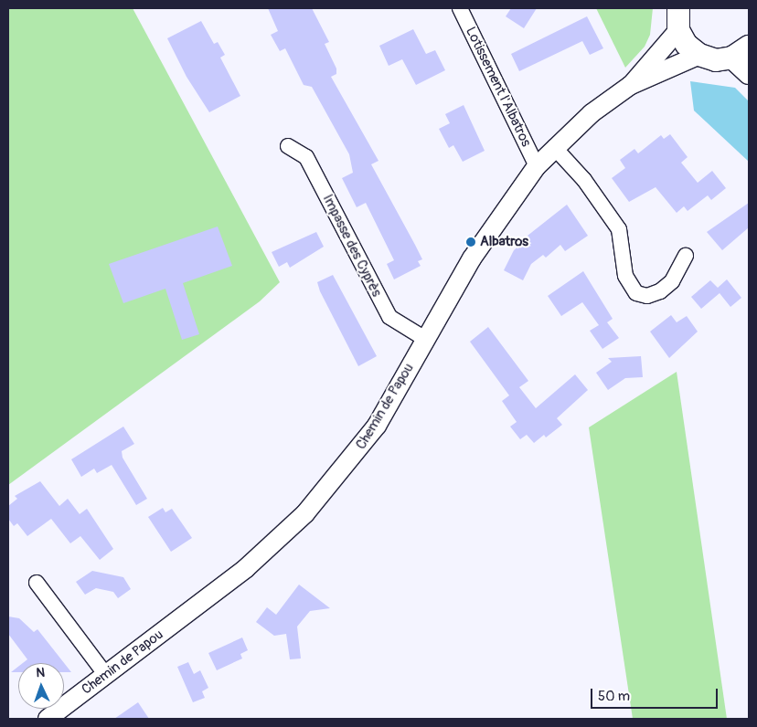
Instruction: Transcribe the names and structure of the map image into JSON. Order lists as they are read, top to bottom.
{
  "streets": {
    "street": ["Lotissement l'Albatros", "Impasse des Cyprès", "Chemin de Papou"]
  },
  "crossings": [
    ["Lotissement l'Albatros", "Chemin de Papou"],
    ["Impasse des Cyprès", "Chemin de Papou"]
  ],
  "places": ["Albatros"],
  "scale_bar": "50 m",
  "north": "top"
}
